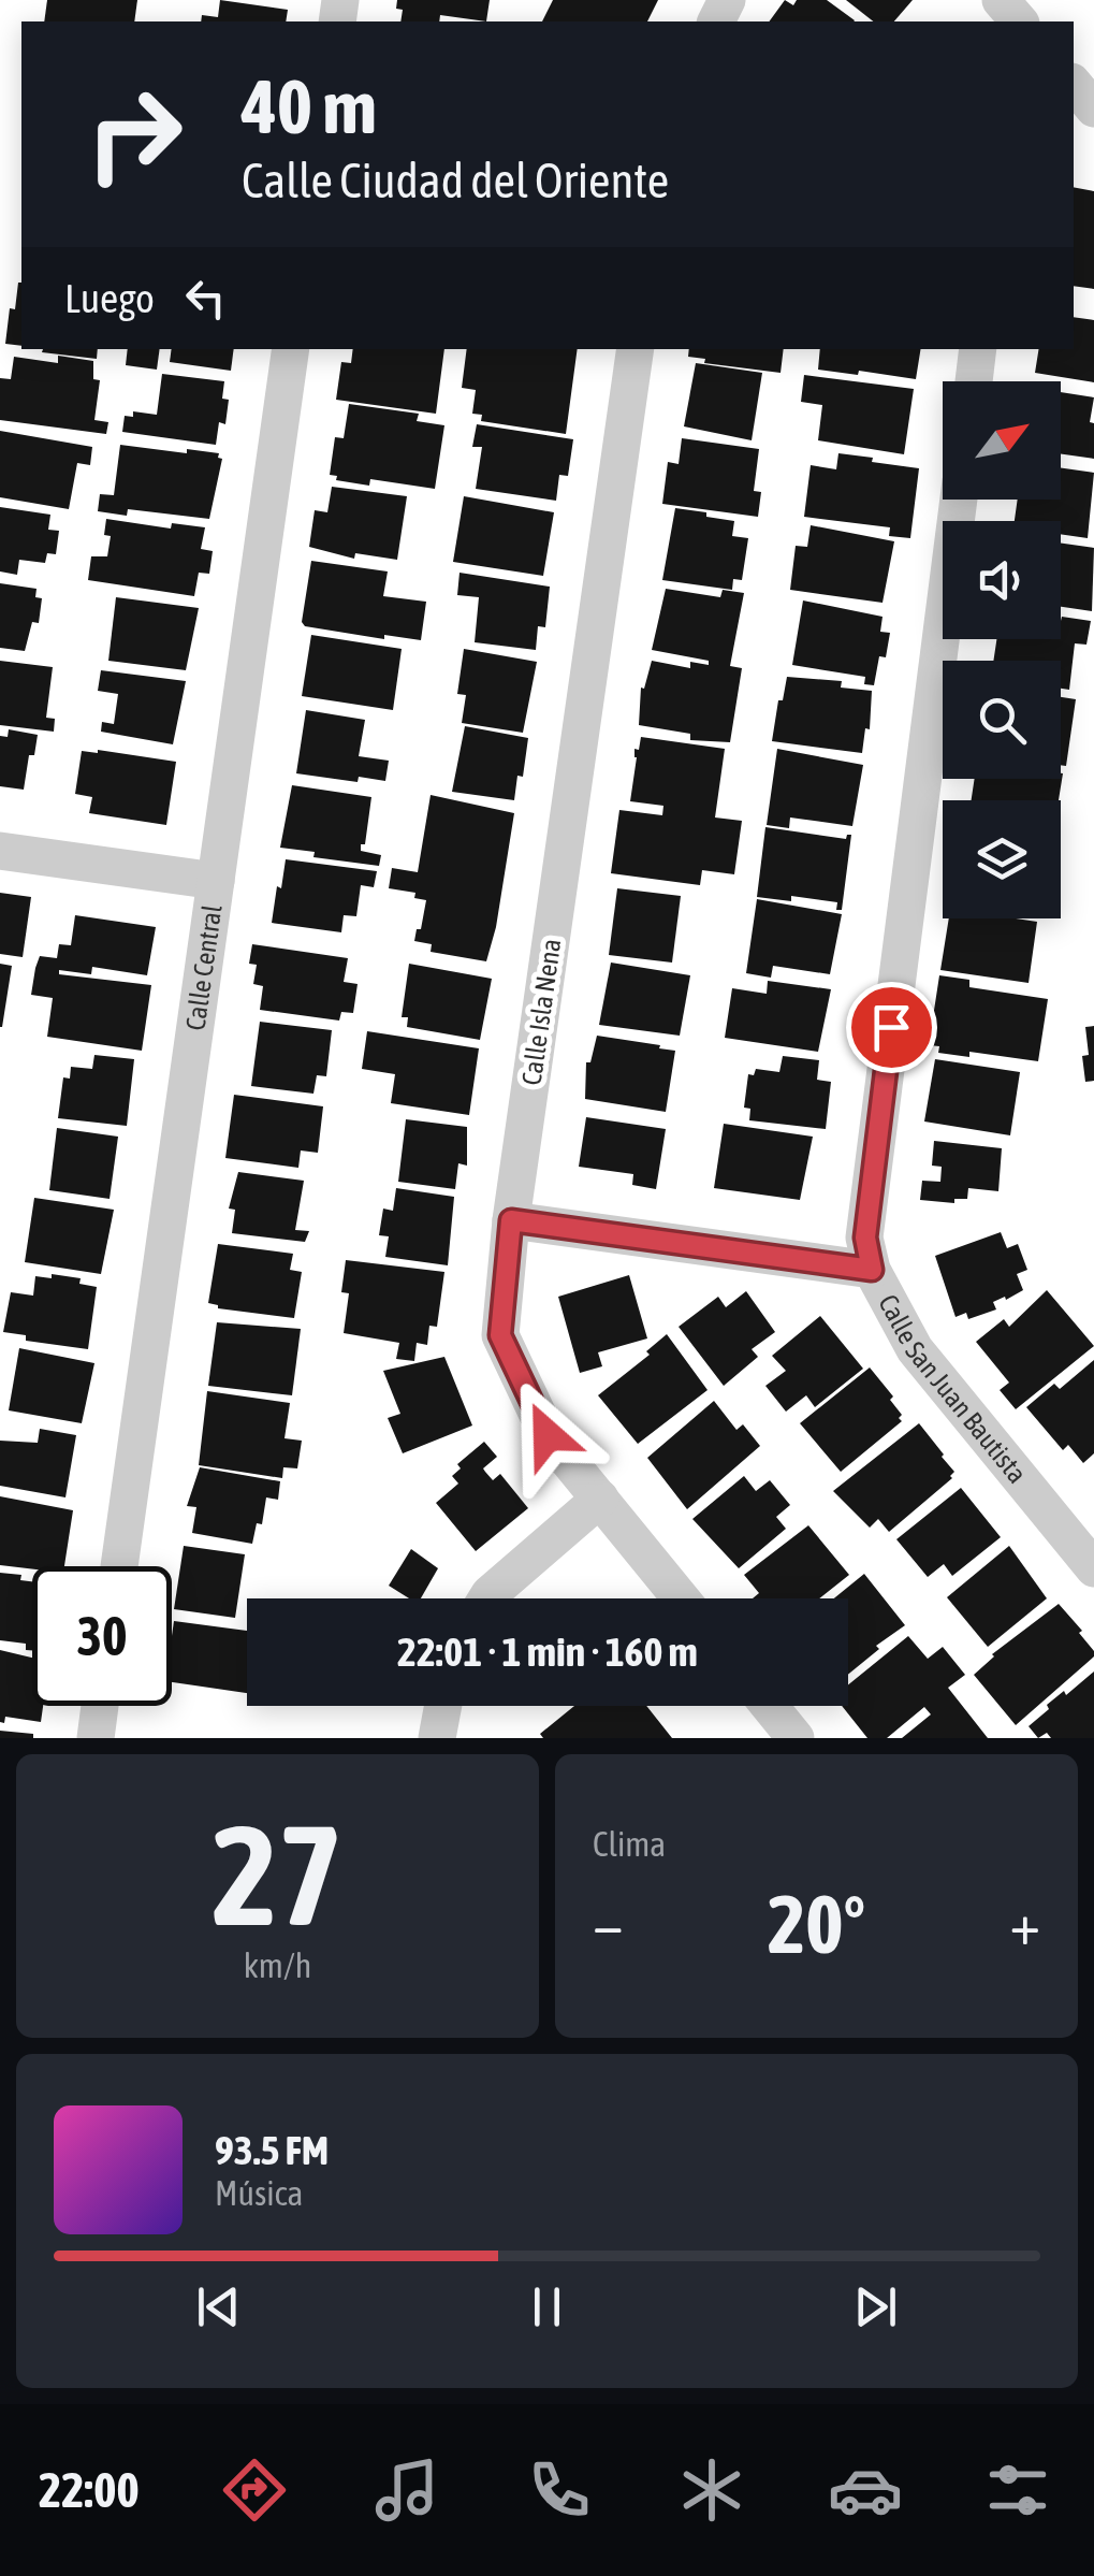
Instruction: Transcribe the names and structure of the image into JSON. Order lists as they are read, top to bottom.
{
  "streets": {
    "street": ["Calle Central", "Calle Isla Nena", "Calle San Juan Bautista"]
  },
  "north": "top right",
  "page": {
    "turn": ["40 m", "Calle Ciudad del Oriente"],
    "then": "Luego",
    "limit": "30",
    "trip": "22:01 · 1 min · 160 m",
    "tile": [
      ["27", "km/h"],
      "Clima"
    ],
    "heat": ["−", "20°", "+"],
    "song": ["93.5 FM", "Música"],
    "tabs": "22:00"
  }
}
